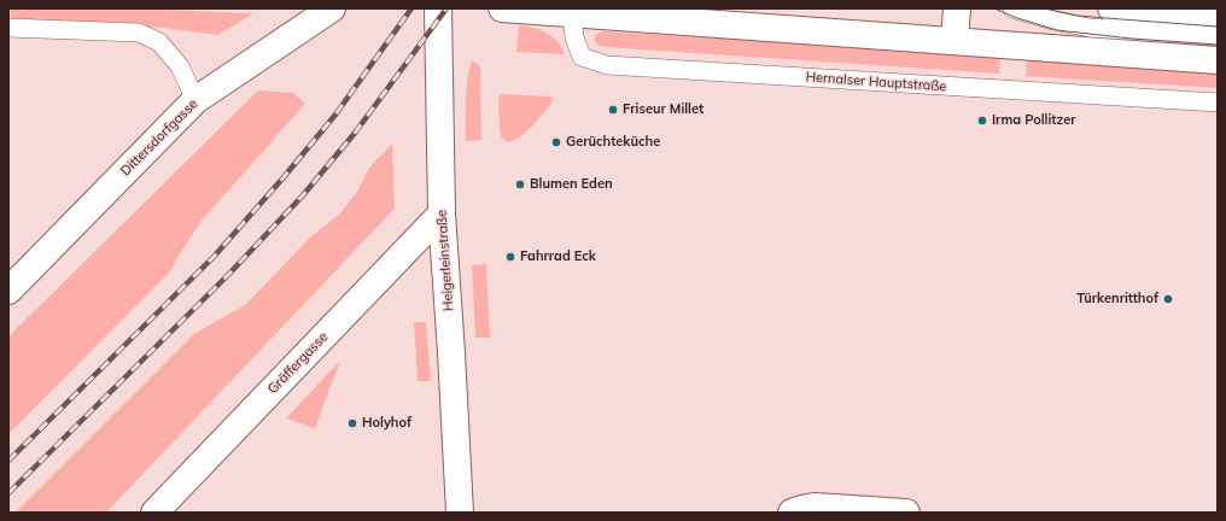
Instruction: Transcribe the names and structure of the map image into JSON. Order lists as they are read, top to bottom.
{
  "streets": {
    "street": ["Dittersdorfgasse", "Heigerleinstraße", "Gräffergasse"],
    "lane": ["Hernalser Hauptstraße"]
  },
  "crossings": [
    ["Heigerleinstraße", "Gräffergasse"]
  ],
  "places": [
    "Friseur Millet",
    "Irma Pollitzer",
    "Gerüchteküche",
    "Blumen Eden",
    "Fahrrad Eck",
    "Türkenritthof",
    "Holyhof"
  ]
}
